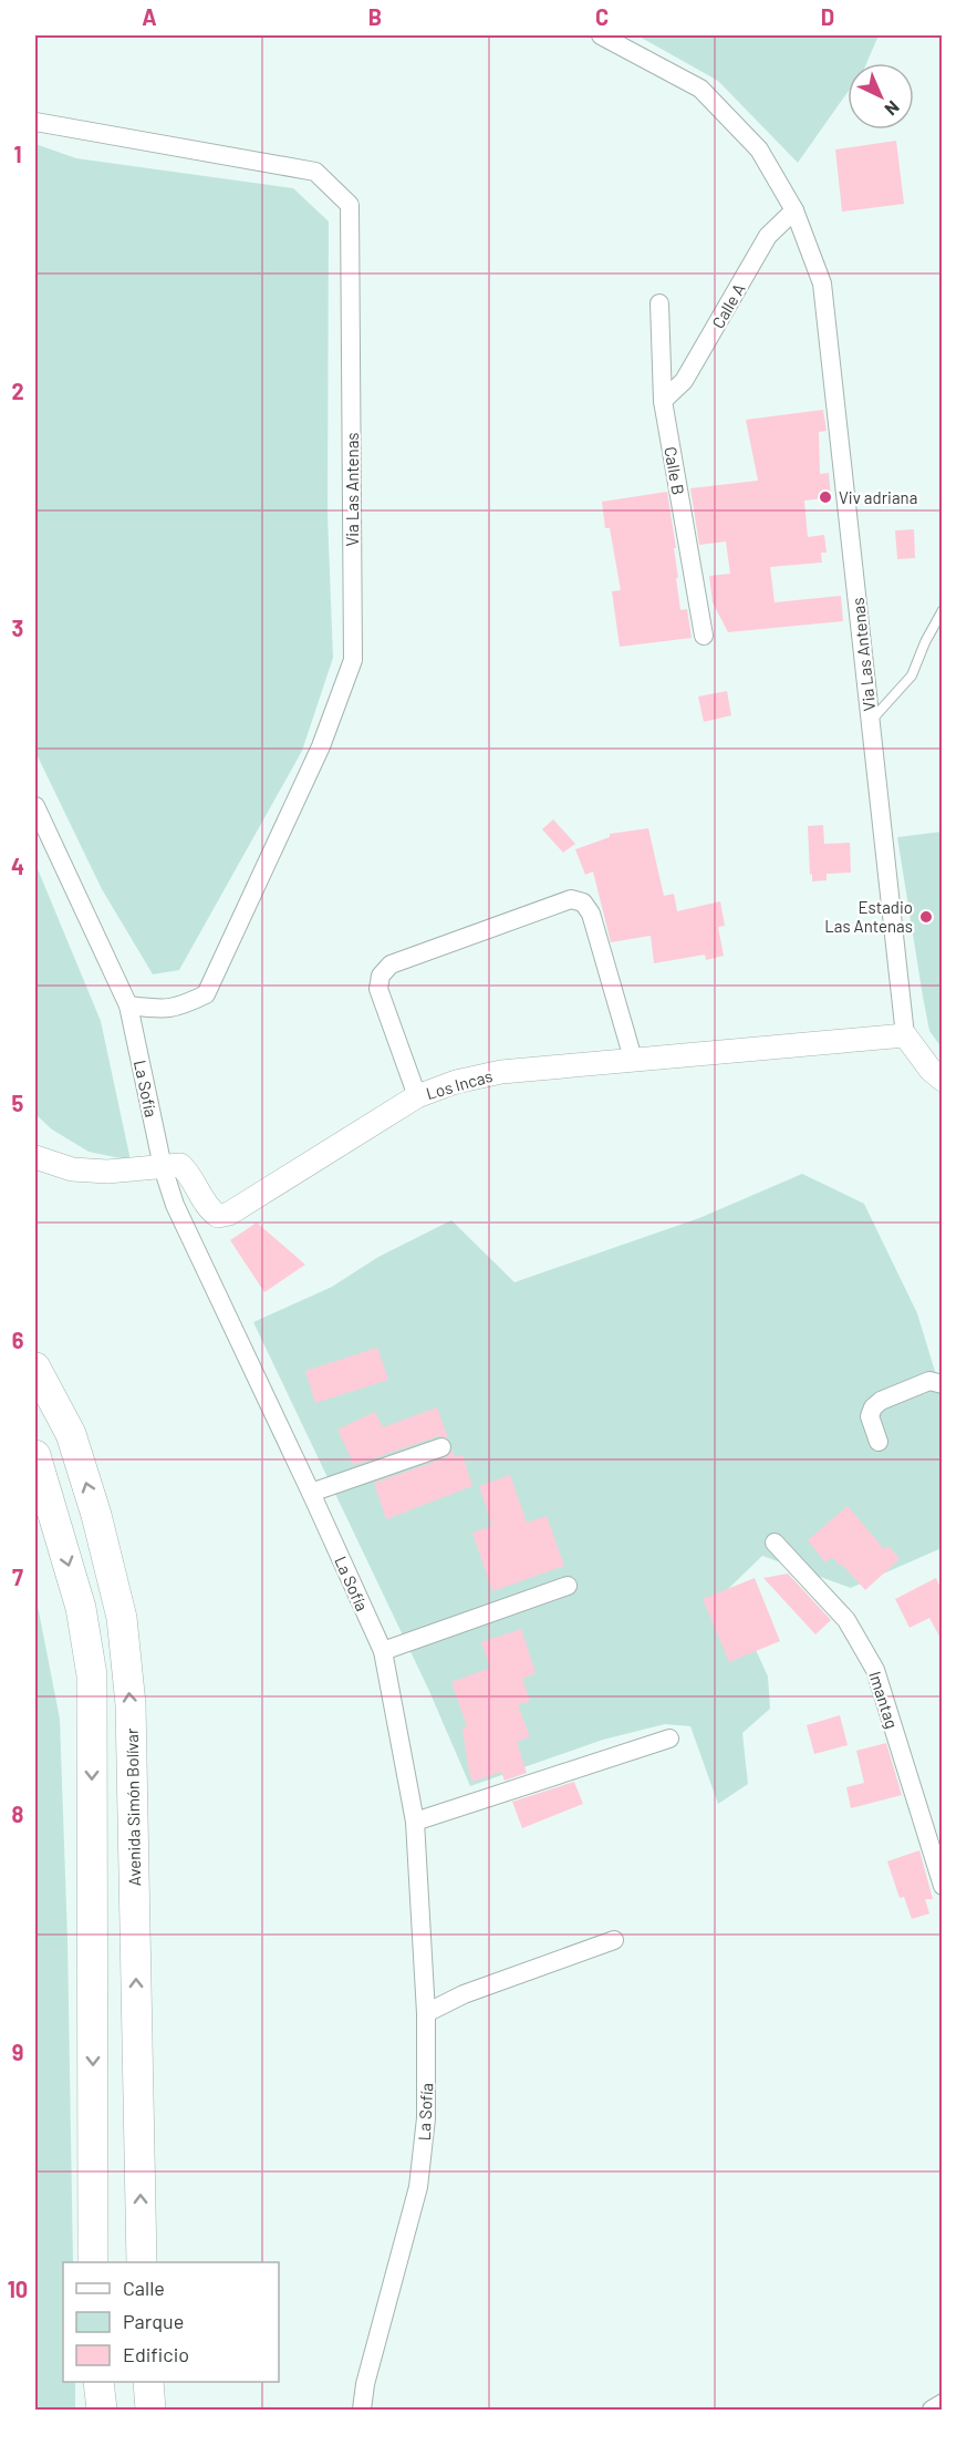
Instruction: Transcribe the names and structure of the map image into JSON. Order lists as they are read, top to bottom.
{
  "streets": {
    "highway": ["Avenida Simón Bolívar"],
    "street": [
      "Calle A",
      "Calle B",
      "Via Las Antenas",
      "Los Incas",
      "La Sofía",
      "Imantag"
    ]
  },
  "crossings": [
    ["Calle A", "Calle B"],
    ["Calle A", "Via Las Antenas"],
    ["Via Las Antenas", "Los Incas"],
    ["Via Las Antenas", "La Sofía"],
    ["Los Incas", "La Sofía"]
  ],
  "places": ["Viv adriana", "Estadio Las Antenas"],
  "legend": ["Calle", "Parque", "Edificio"],
  "north": "bottom right",
  "grid": {
    "columns": [
      "A",
      "B",
      "C",
      "D"
    ],
    "rows": [
      "1",
      "2",
      "3",
      "4",
      "5",
      "6",
      "7",
      "8",
      "9",
      "10"
    ]
  }
}
